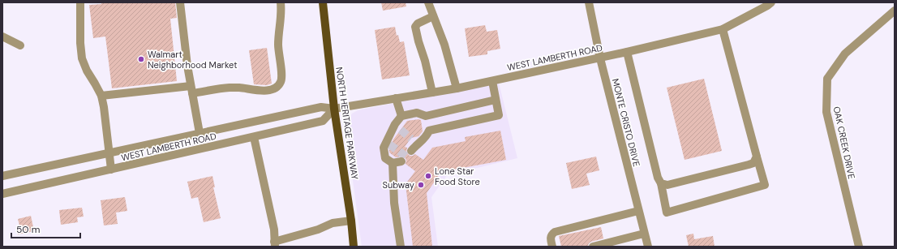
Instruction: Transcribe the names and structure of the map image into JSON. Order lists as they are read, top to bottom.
{
  "streets": {
    "main road": ["NORTH HERITAGE PARKWAY"],
    "street": ["WEST LAMBERTH ROAD", "MONTE CRISTO DRIVE", "OAK CREEK DRIVE"]
  },
  "crossings": [
    ["WEST LAMBERTH ROAD", "MONTE CRISTO DRIVE"],
    ["WEST LAMBERTH ROAD", "NORTH HERITAGE PARKWAY"]
  ],
  "places": ["Walmart Neighborhood Market", "Lone Star Food Store", "Subway"],
  "scale_bar": "50 m"
}
